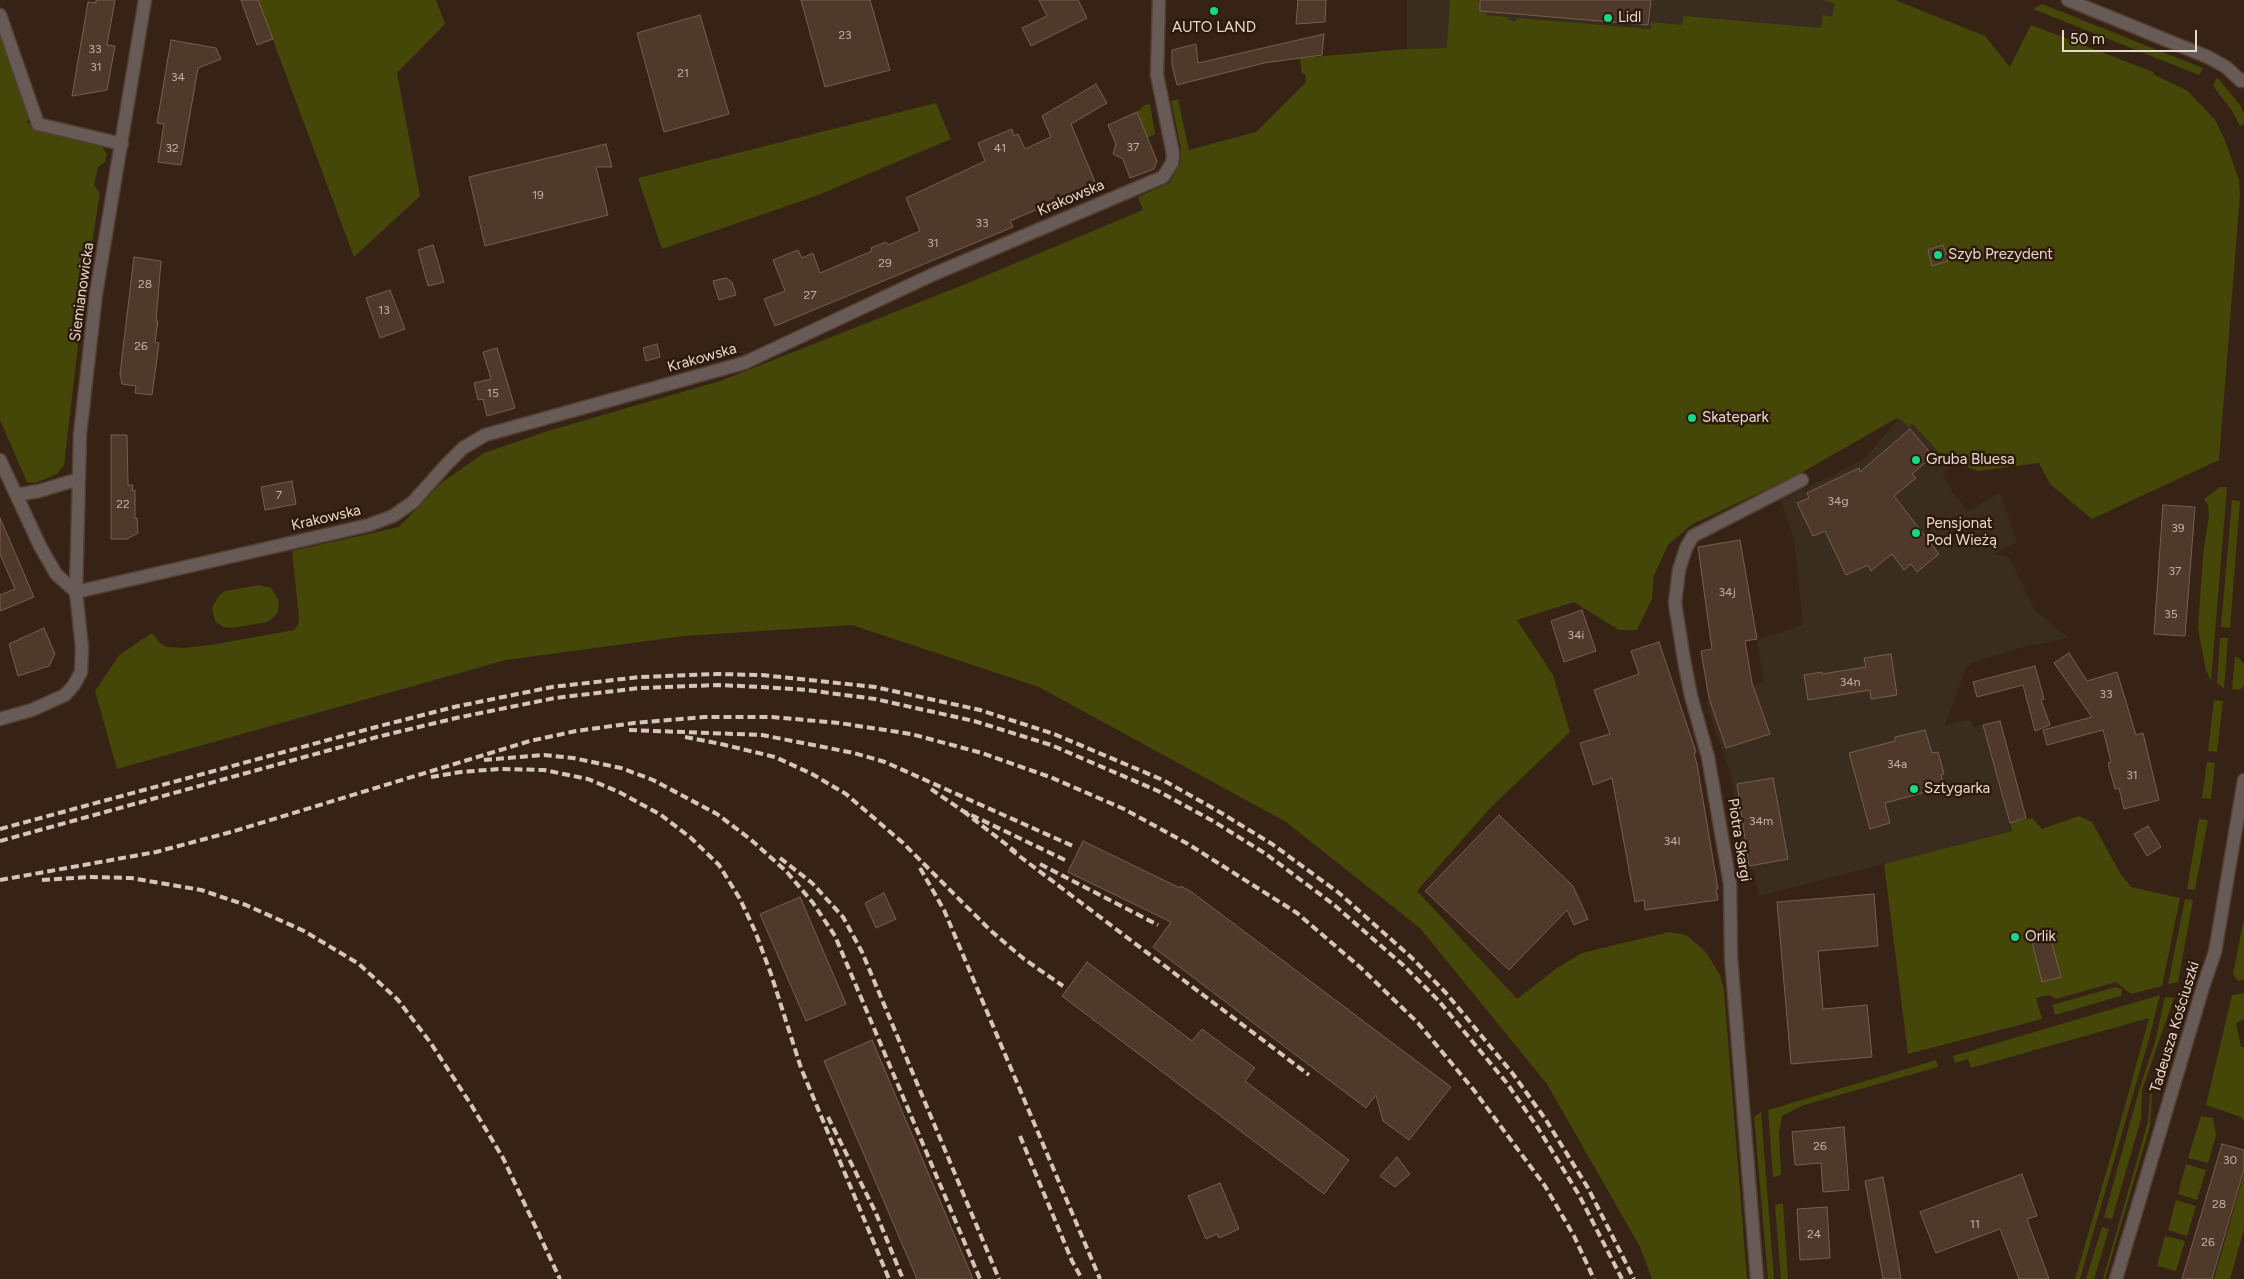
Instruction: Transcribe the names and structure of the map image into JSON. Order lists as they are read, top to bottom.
{
  "streets": {
    "street": [
      "Krakowska",
      "Siemianowicka",
      "Piotra Skargi",
      "Tadeusza Kościuszki"
    ]
  },
  "crossings": [
    ["Krakowska", "Siemianowicka"]
  ],
  "places": [
    "AUTO LAND",
    "Lidl",
    "Szyb Prezydent",
    "Skatepark",
    "Gruba Bluesa",
    "Pensjonat Pod Wieżą",
    "Sztygarka",
    "Orlik"
  ],
  "house_numbers": [
    "23",
    "33",
    "31",
    "21",
    "34",
    "37",
    "32",
    "41",
    "19",
    "33",
    "31",
    "29",
    "28",
    "27",
    "13",
    "26",
    "15",
    "7",
    "34g",
    "22",
    "39",
    "37",
    "34j",
    "35",
    "34i",
    "34n",
    "33",
    "34a",
    "31",
    "34m",
    "34l",
    "26",
    "30",
    "28",
    "11",
    "24",
    "26"
  ],
  "scale_bar": "50 m"
}
